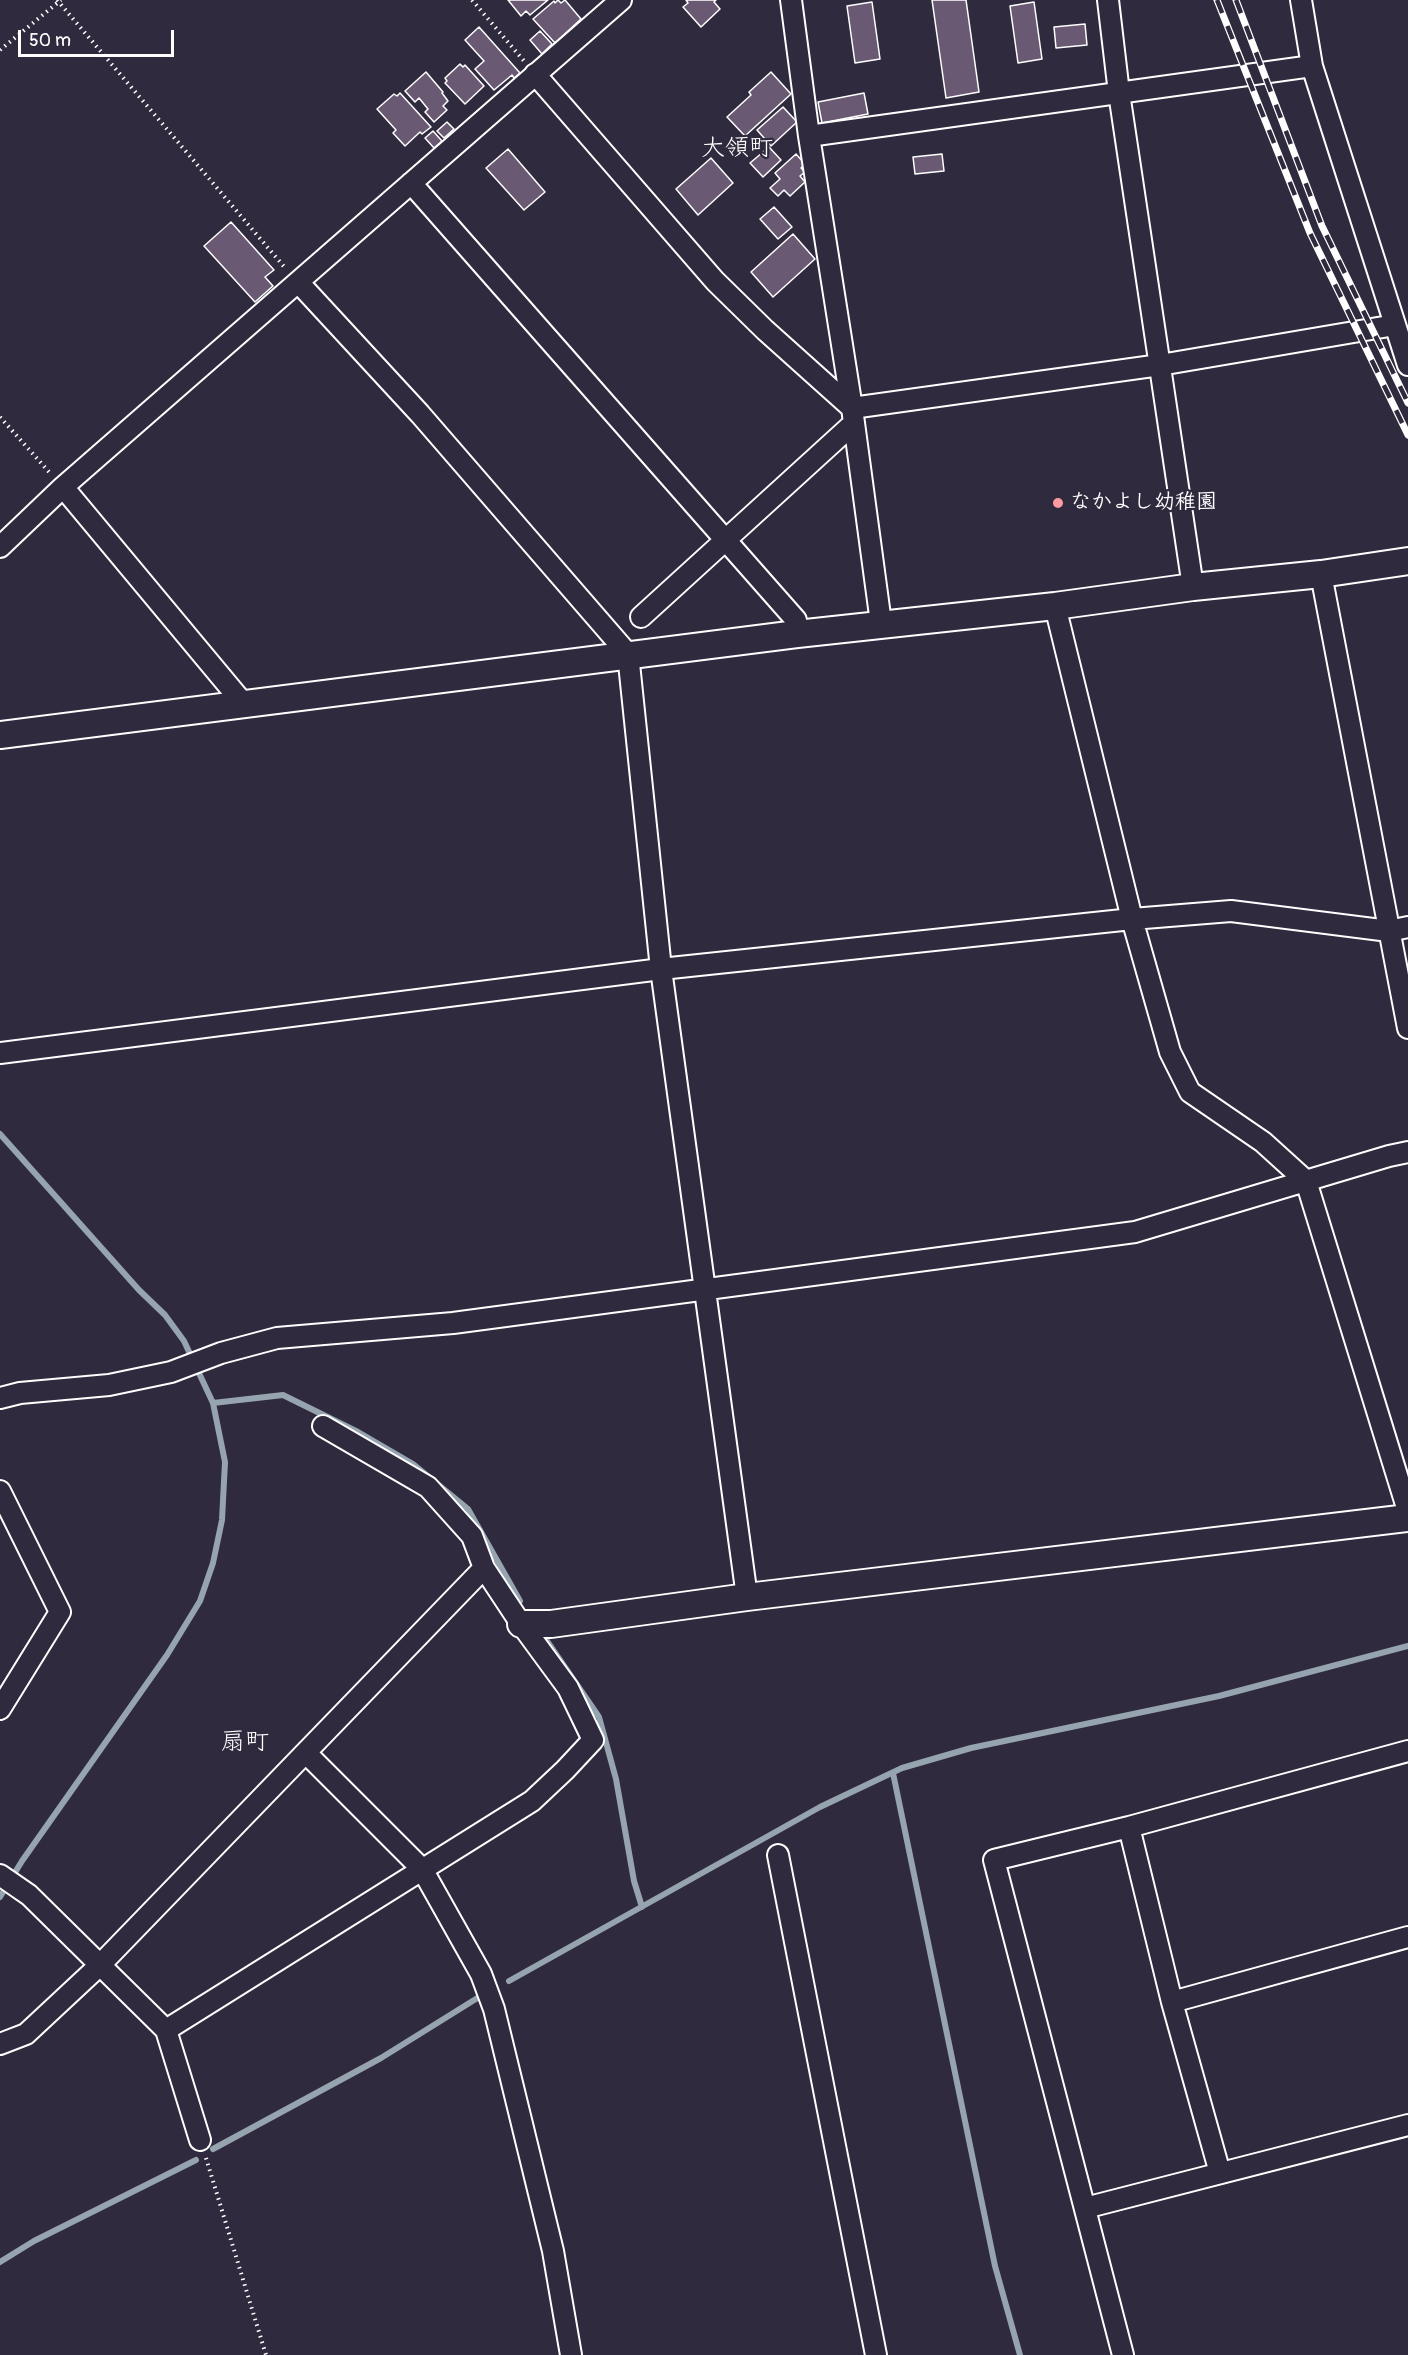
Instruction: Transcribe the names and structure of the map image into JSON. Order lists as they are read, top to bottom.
{
  "districts": ["大領町", "扇町"],
  "places": ["なかよし幼稚園"],
  "scale_bar": "50 m"
}
